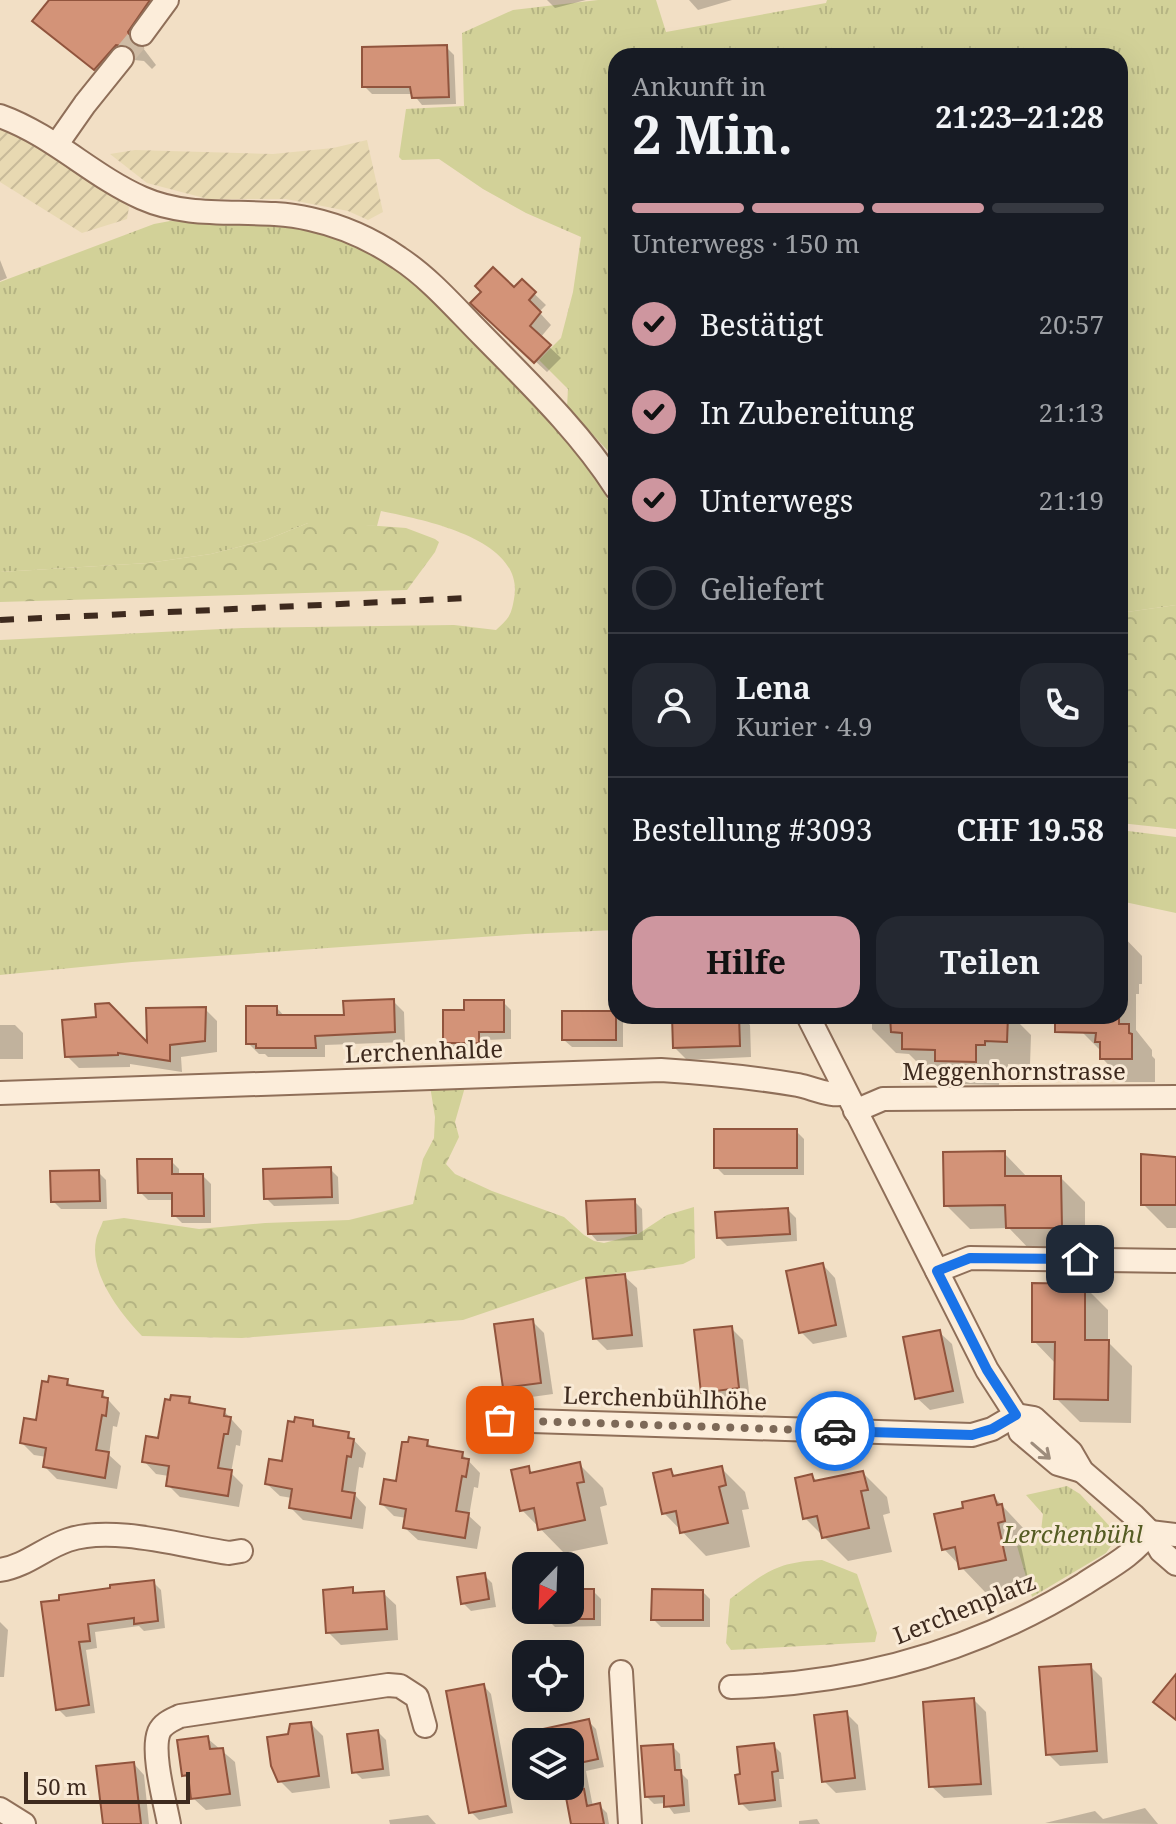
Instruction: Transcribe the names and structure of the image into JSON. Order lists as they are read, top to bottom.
{
  "streets": {
    "street": [
      "Lerchenhalde",
      "Meggenhornstrasse",
      "Lerchenbühlhöhe",
      "Lerchenplatz"
    ]
  },
  "crossings": [
    ["Lerchenhalde", "Meggenhornstrasse"]
  ],
  "parks": ["Lerchenbühl"],
  "scale_bar": "50 m",
  "north": "bottom left",
  "page": {
    "heading": ["2 Min.", "Ankunft in", "21:23–21:28"],
    "panel": [
      "Lena",
      "Kurier · 4.9",
      "Bestellung #3093",
      "CHF 19.58"
    ],
    "bar": "Unterwegs · 150 m",
    "list": [
      ["Bestätigt", "20:57"],
      ["In Zubereitung", "21:13"],
      ["Unterwegs", "21:19"],
      "Geliefert"
    ],
    "buttons": ["Hilfe", "Teilen"],
    "scale": "50 m"
  }
}
